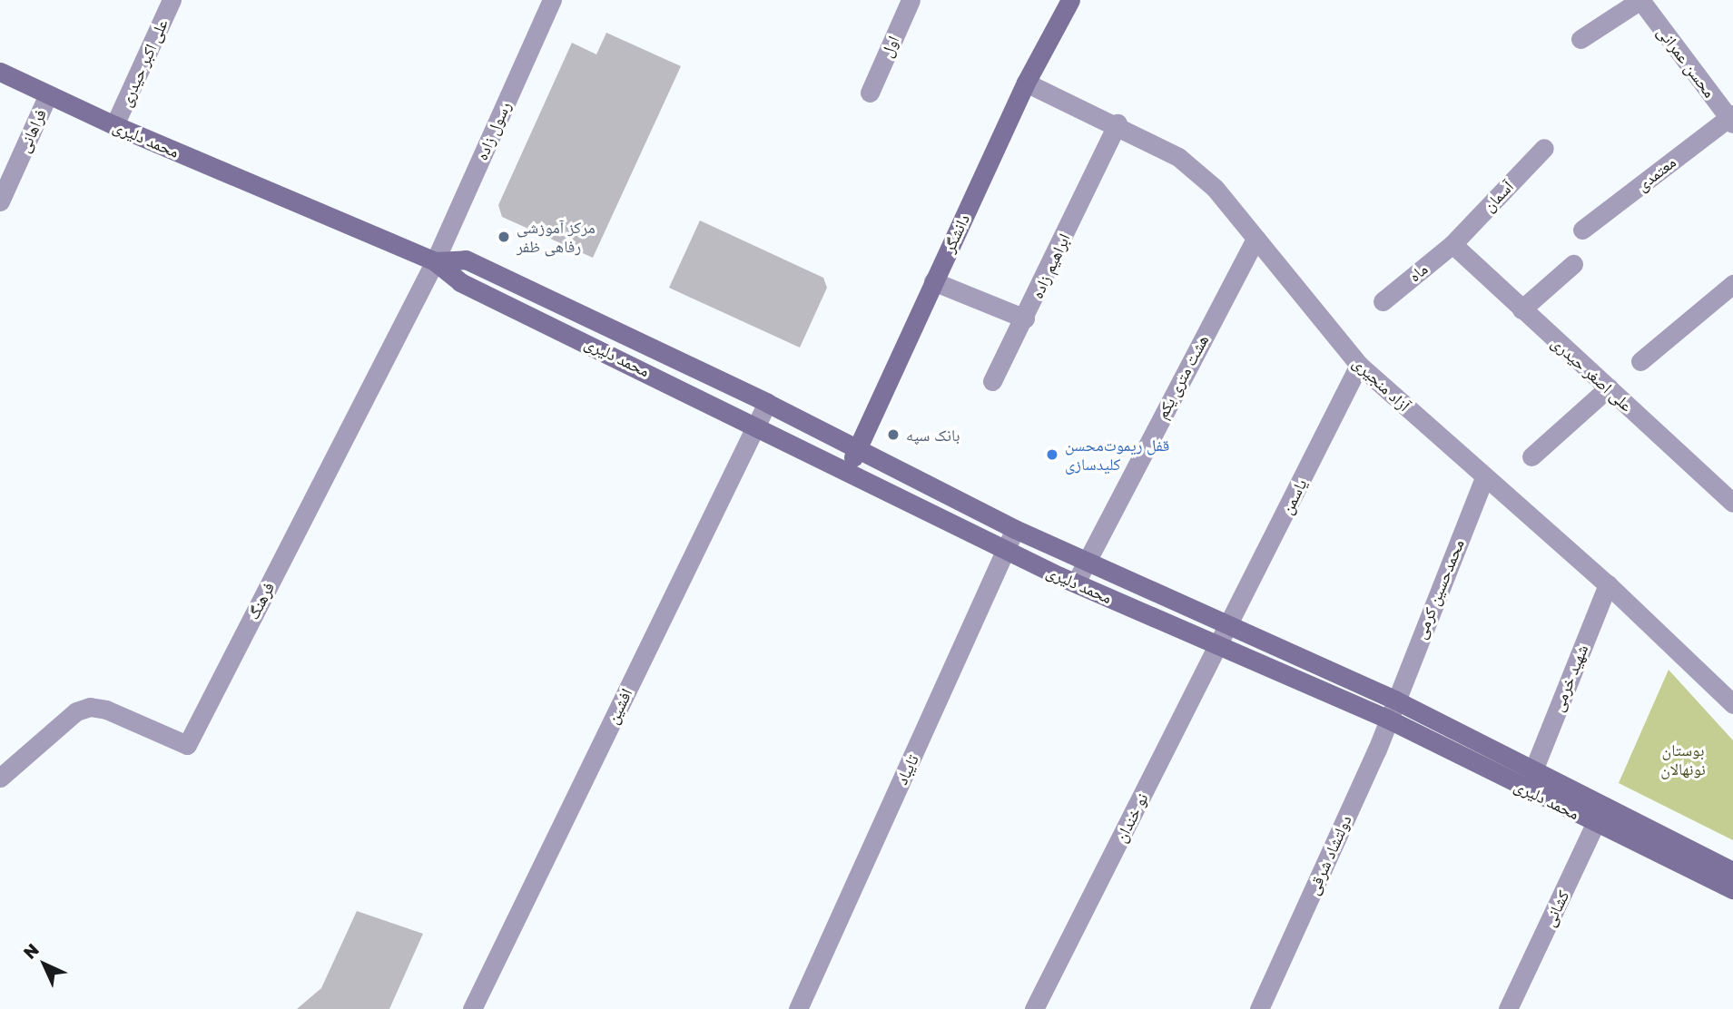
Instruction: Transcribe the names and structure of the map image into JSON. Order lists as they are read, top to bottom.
{
  "streets": {
    "main road": ["محمد دلیری", "دانشگر"],
    "street": [
      "اول",
      "محسن عمرانی",
      "علی اکبر حیدری",
      "فراهانی",
      "رسول زاده",
      "معتمدی",
      "آسمان",
      "ابراهیم زاده",
      "ماه",
      "علی اصغر حیدری",
      "هشت متری یکم",
      "آزاد منجیری",
      "یاسمن",
      "محمدحسین کرمی",
      "فرهنگ",
      "شهید خرمی",
      "افشین",
      "تایباد",
      "نو خندان",
      "دولتشاد شرقی",
      "کشانی"
    ]
  },
  "crossings": [
    ["محسن عمرانی", "معتمدی"],
    ["علی اکبر حیدری", "محمد دلیری"],
    ["فراهانی", "محمد دلیری"],
    ["رسول زاده", "محمد دلیری"],
    ["رسول زاده", "فرهنگ"],
    ["محمد دلیری", "دانشگر"],
    ["محمد دلیری", "هشت متری یکم"],
    ["محمد دلیری", "یاسمن"],
    ["محمد دلیری", "محمدحسین کرمی"],
    ["محمد دلیری", "فرهنگ"],
    ["محمد دلیری", "شهید خرمی"],
    ["محمد دلیری", "افشین"],
    ["محمد دلیری", "تایباد"],
    ["محمد دلیری", "نو خندان"],
    ["محمد دلیری", "دولتشاد شرقی"],
    ["محمد دلیری", "کشانی"],
    ["آسمان", "ماه"],
    ["آسمان", "علی اصغر حیدری"],
    ["دانشگر", "آزاد منجیری"],
    ["ابراهیم زاده", "آزاد منجیری"],
    ["ماه", "علی اصغر حیدری"],
    ["هشت متری یکم", "آزاد منجیری"],
    ["آزاد منجیری", "یاسمن"],
    ["آزاد منجیری", "محمدحسین کرمی"],
    ["آزاد منجیری", "شهید خرمی"],
    ["یاسمن", "نو خندان"],
    ["محمدحسین کرمی", "دولتشاد شرقی"]
  ],
  "parks": ["بوستان نونهالان"],
  "places": ["مرکز آموزشی رفاهی ظفر", "بانک سپه", "قفل ریموت‌محسن کلیدسازی"],
  "north": "top left"
}
